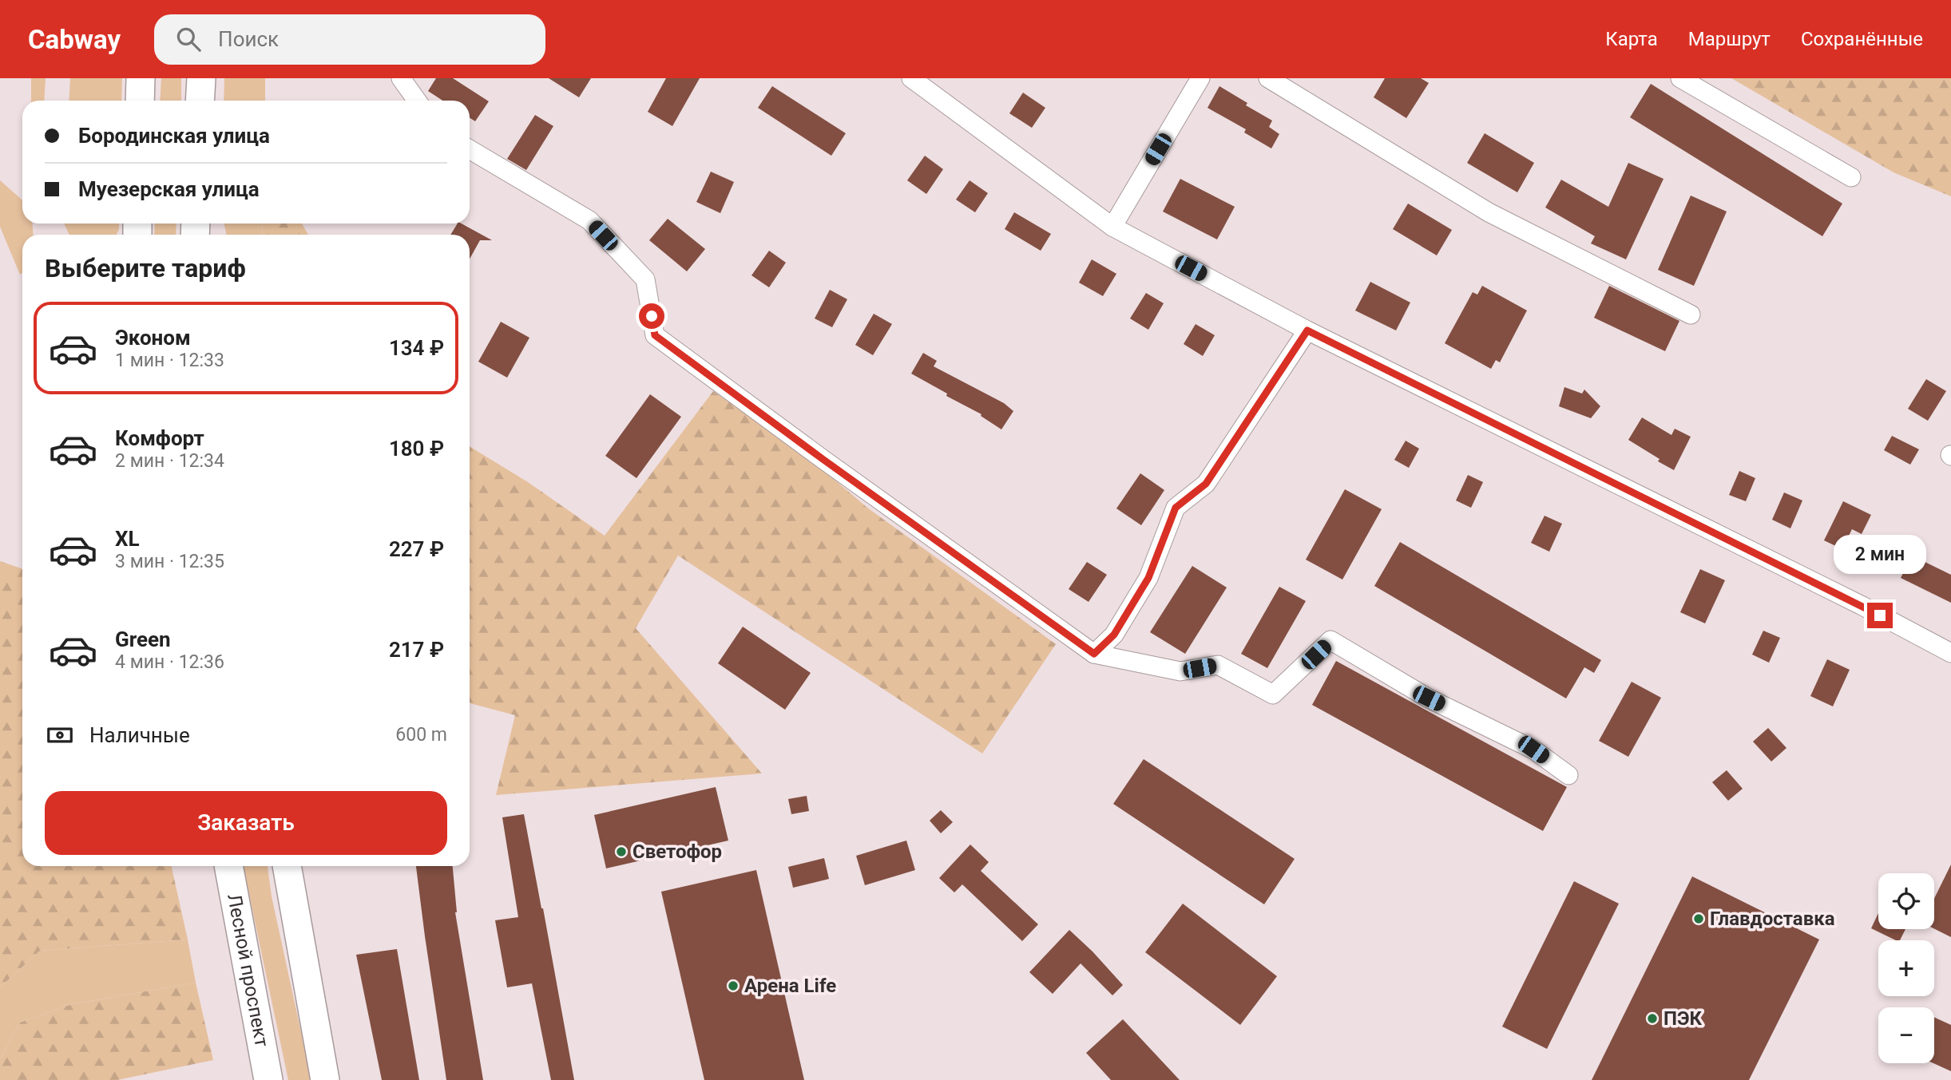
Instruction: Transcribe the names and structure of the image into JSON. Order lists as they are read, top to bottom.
{
  "streets": {
    "main road": ["Лесной проспект"]
  },
  "places": [
    "Светофор",
    "Главдоставка",
    "Арена Life",
    "ПЭК"
  ],
  "page": {
    "header": "Cabway",
    "search": "Поиск",
    "nav": ["Карта", "Маршрут", "Сохранённые"],
    "banner": ["Бородинская улица", "Муезерская улица"],
    "heading": "Выберите тариф",
    "list": [
      {
        "name": "Эконом",
        "note": "1 мин · 12:33",
        "value": "134 ₽"
      },
      {
        "name": "Комфорт",
        "note": "2 мин · 12:34",
        "value": "180 ₽"
      },
      {
        "name": "XL",
        "note": "3 мин · 12:35",
        "value": "227 ₽"
      },
      {
        "name": "Green",
        "note": "4 мин · 12:36",
        "value": "217 ₽"
      }
    ],
    "bubble": "2 мин",
    "pay": ["Наличные", "600 m"],
    "buttons": "Заказать",
    "map_buttons": ["+", "−"]
  }
}
